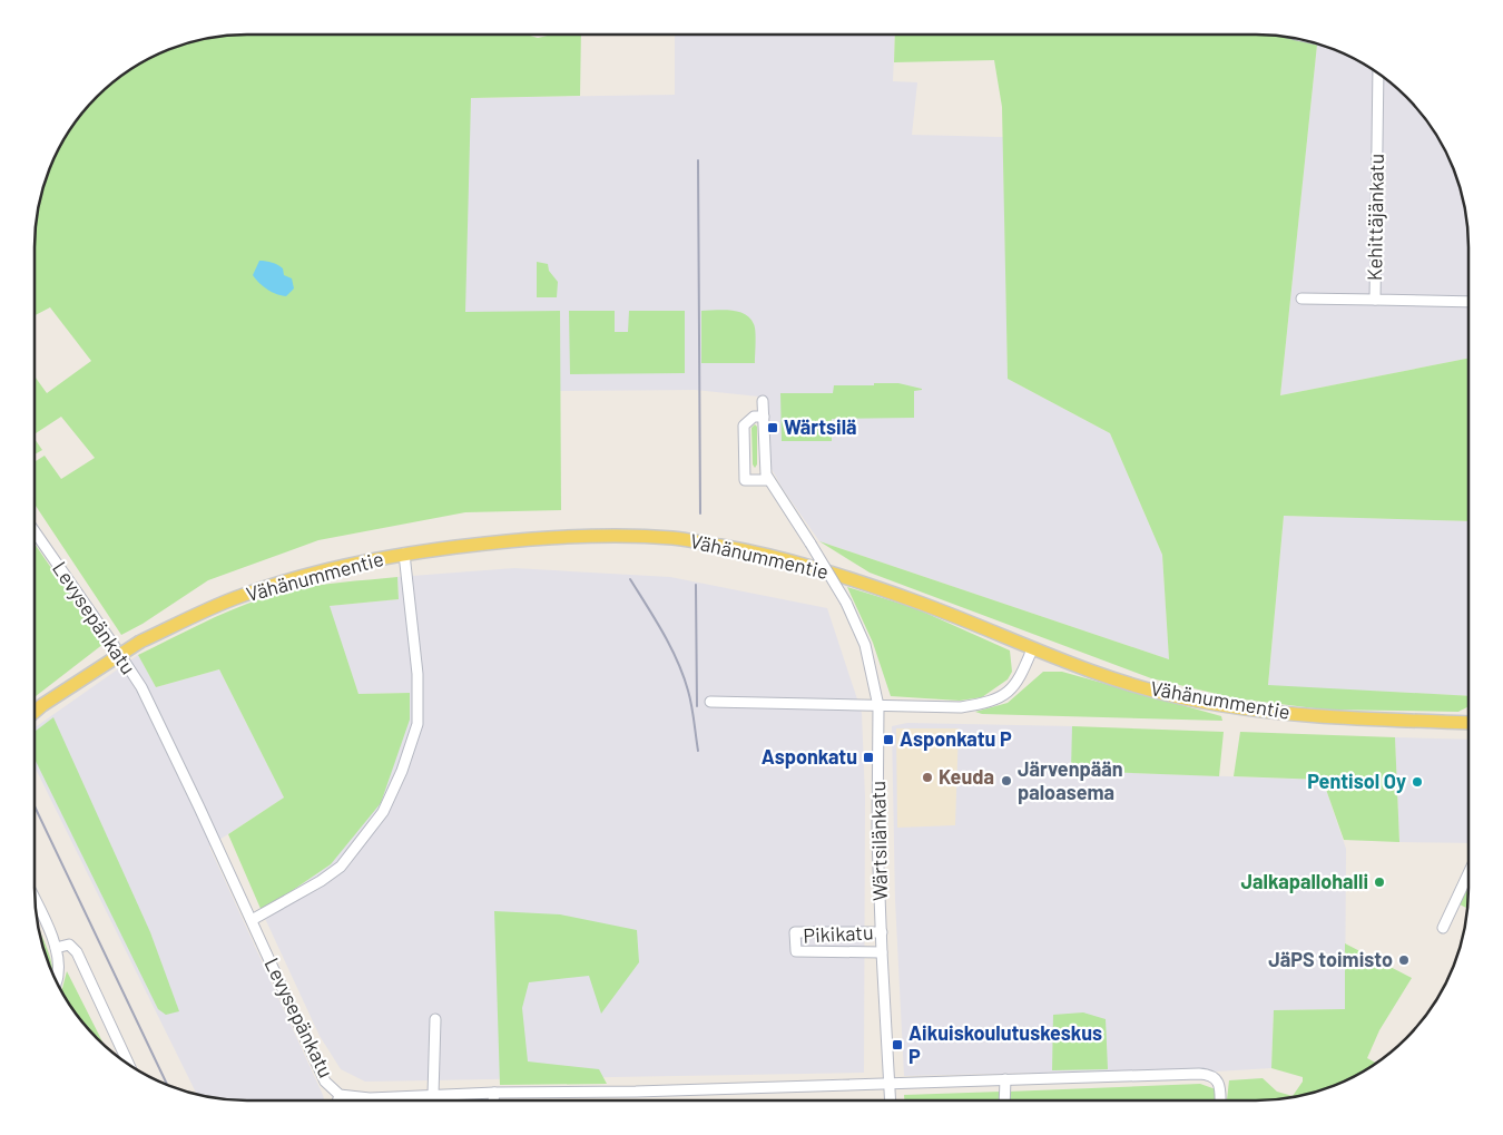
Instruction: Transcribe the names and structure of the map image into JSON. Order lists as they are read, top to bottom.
{
  "streets": {
    "main road": ["Vähänummentie"],
    "street": [
      "Kehittäjänkatu",
      "Levysepänkatu",
      "Wärtsilänkatu",
      "Pikikatu"
    ]
  },
  "crossings": [
    ["Levysepänkatu", "Wärtsilänkatu"],
    ["Wärtsilänkatu", "Pikikatu"]
  ],
  "places": {
    "transit": [
      "Wärtsilä",
      "Asponkatu P",
      "Asponkatu",
      "Aikuiskoulutuskeskus P"
    ],
    "other": [
      "Keuda",
      "Järvenpään paloasema",
      "Pentisol Oy",
      "Jalkapallohalli",
      "JäPS toimisto"
    ]
  }
}
